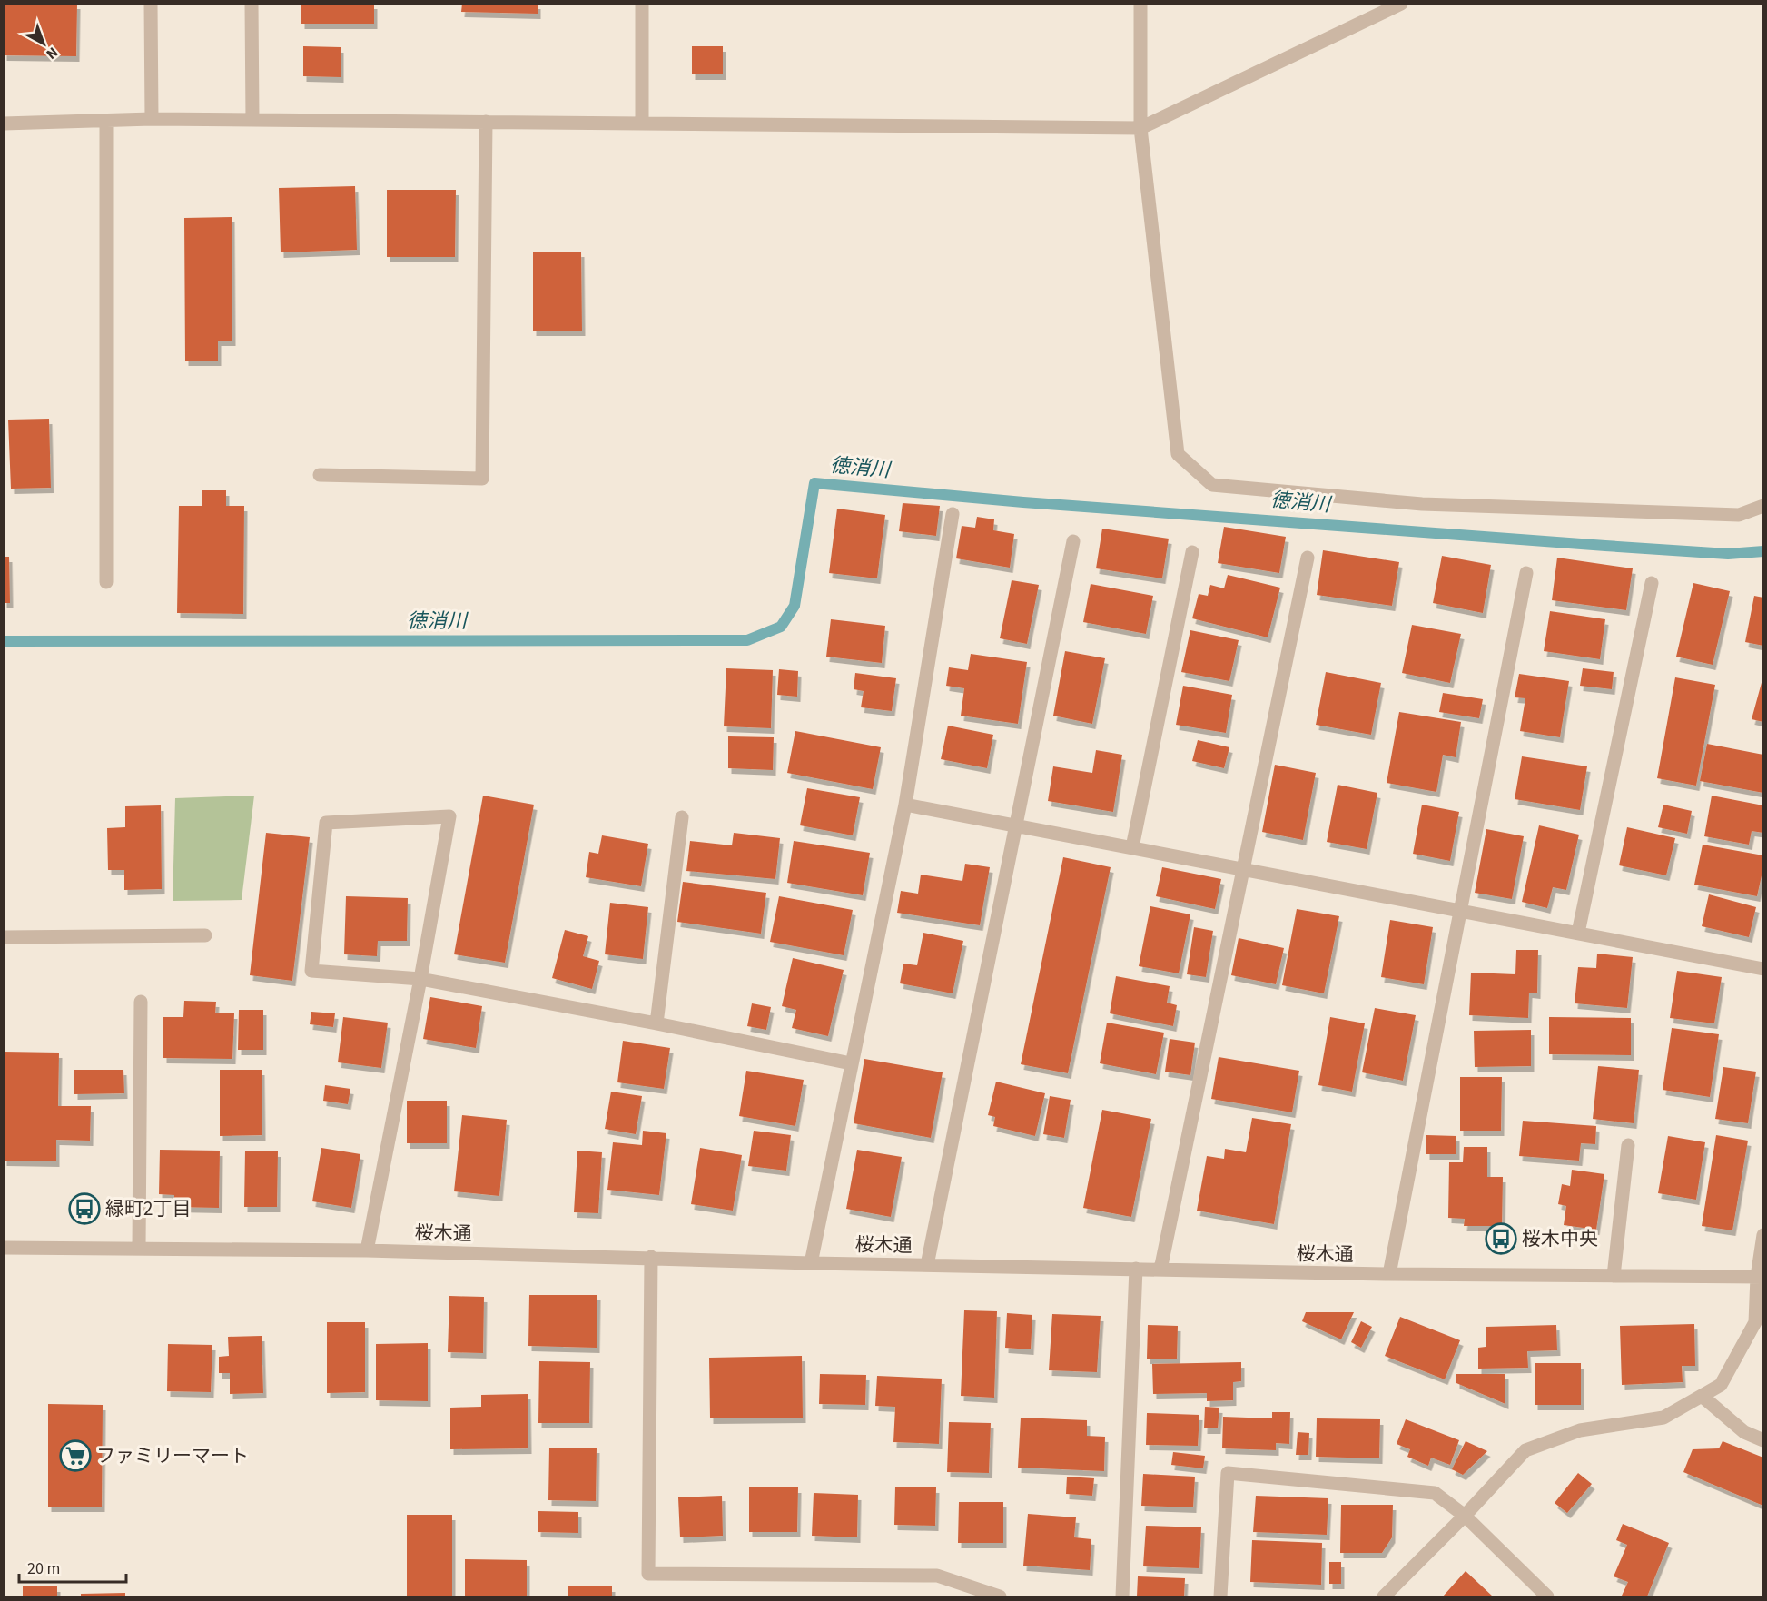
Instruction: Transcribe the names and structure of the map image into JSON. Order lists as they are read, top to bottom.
{
  "streets": {
    "street": ["桜木通"]
  },
  "water": ["徳消川"],
  "places": {
    "bus stop": ["緑町2丁目", "桜木中央"],
    "supermarket": ["ファミリーマート"]
  },
  "scale_bar": "20 m",
  "north": "bottom right"
}
